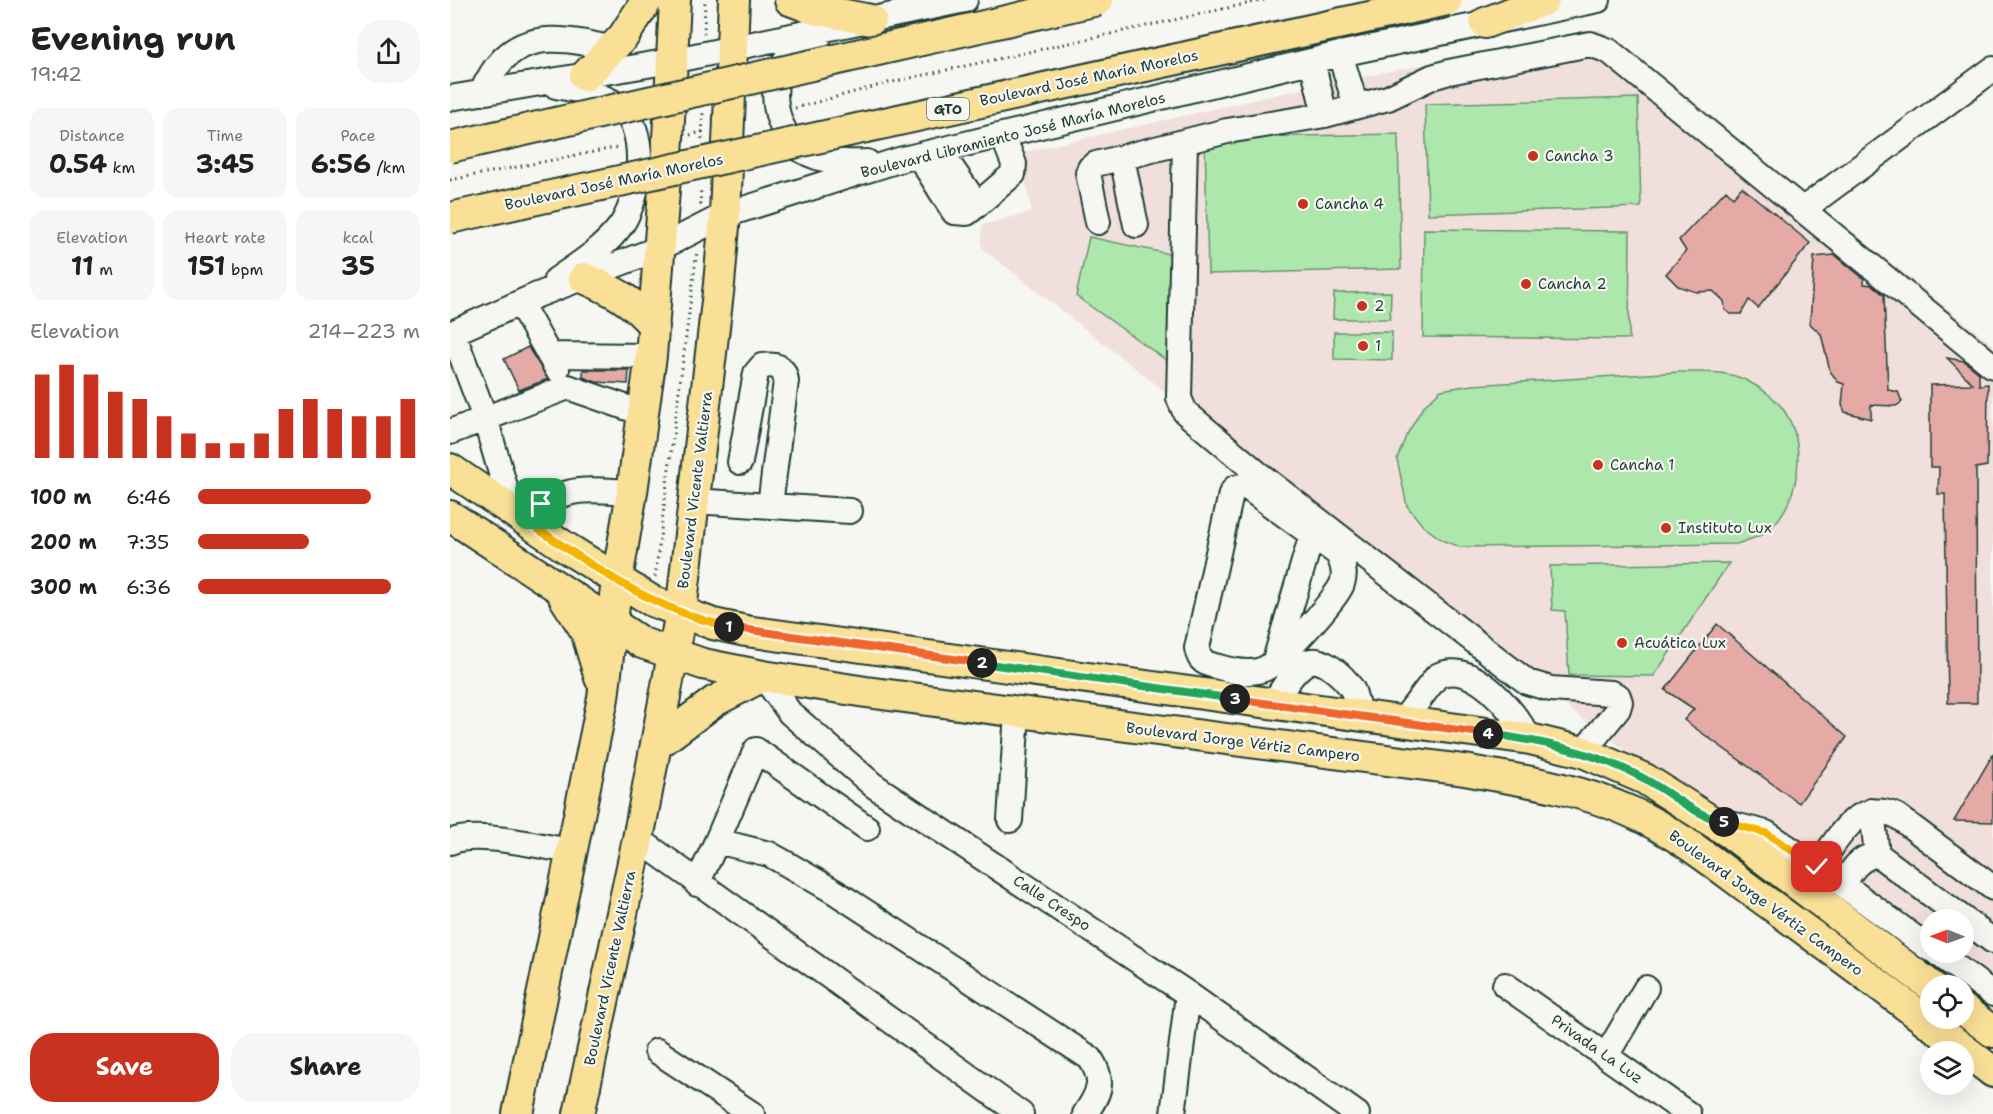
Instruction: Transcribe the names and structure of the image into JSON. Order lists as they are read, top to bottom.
{
  "streets": {
    "main road": [
      "Boulevard José María Morelos",
      "GTO",
      "Boulevard Vicente Valtierra",
      "Boulevard Jorge Vértiz Campero"
    ],
    "street": ["Boulevard Libramiento José María Morelos", "Calle Crespo", "Privada La Luz"]
  },
  "crossings": [
    ["Boulevard Libramiento José María Morelos", "Boulevard Vicente Valtierra"],
    ["Boulevard Vicente Valtierra", "Boulevard Jorge Vértiz Campero"],
    ["Boulevard Jorge Vértiz Campero", "Calle Crespo"]
  ],
  "places": [
    "Cancha 3",
    "Cancha 4",
    "Cancha 2",
    "2",
    "1",
    "Cancha 1",
    "Instituto Lux",
    "Acuática Lux"
  ],
  "north": "left",
  "page": {
    "heading": ["Evening run", "19:42"],
    "stats": [
      ["Distance", "0.54 km"],
      ["Time", "3:45"],
      ["Pace", "6:56 /km"],
      ["Elevation", "11 m"],
      ["Heart rate", "151 bpm"],
      ["kcal", "35"]
    ],
    "chart": ["Elevation", "214–223 m"],
    "list": [
      {
        "name": "100 m",
        "note": "6:46"
      },
      {
        "name": "200 m",
        "note": "7:35"
      },
      {
        "name": "300 m",
        "note": "6:36"
      }
    ],
    "pins": [
      "1",
      "2",
      "3",
      "4",
      "5"
    ],
    "buttons": ["Save", "Share"]
  }
}
